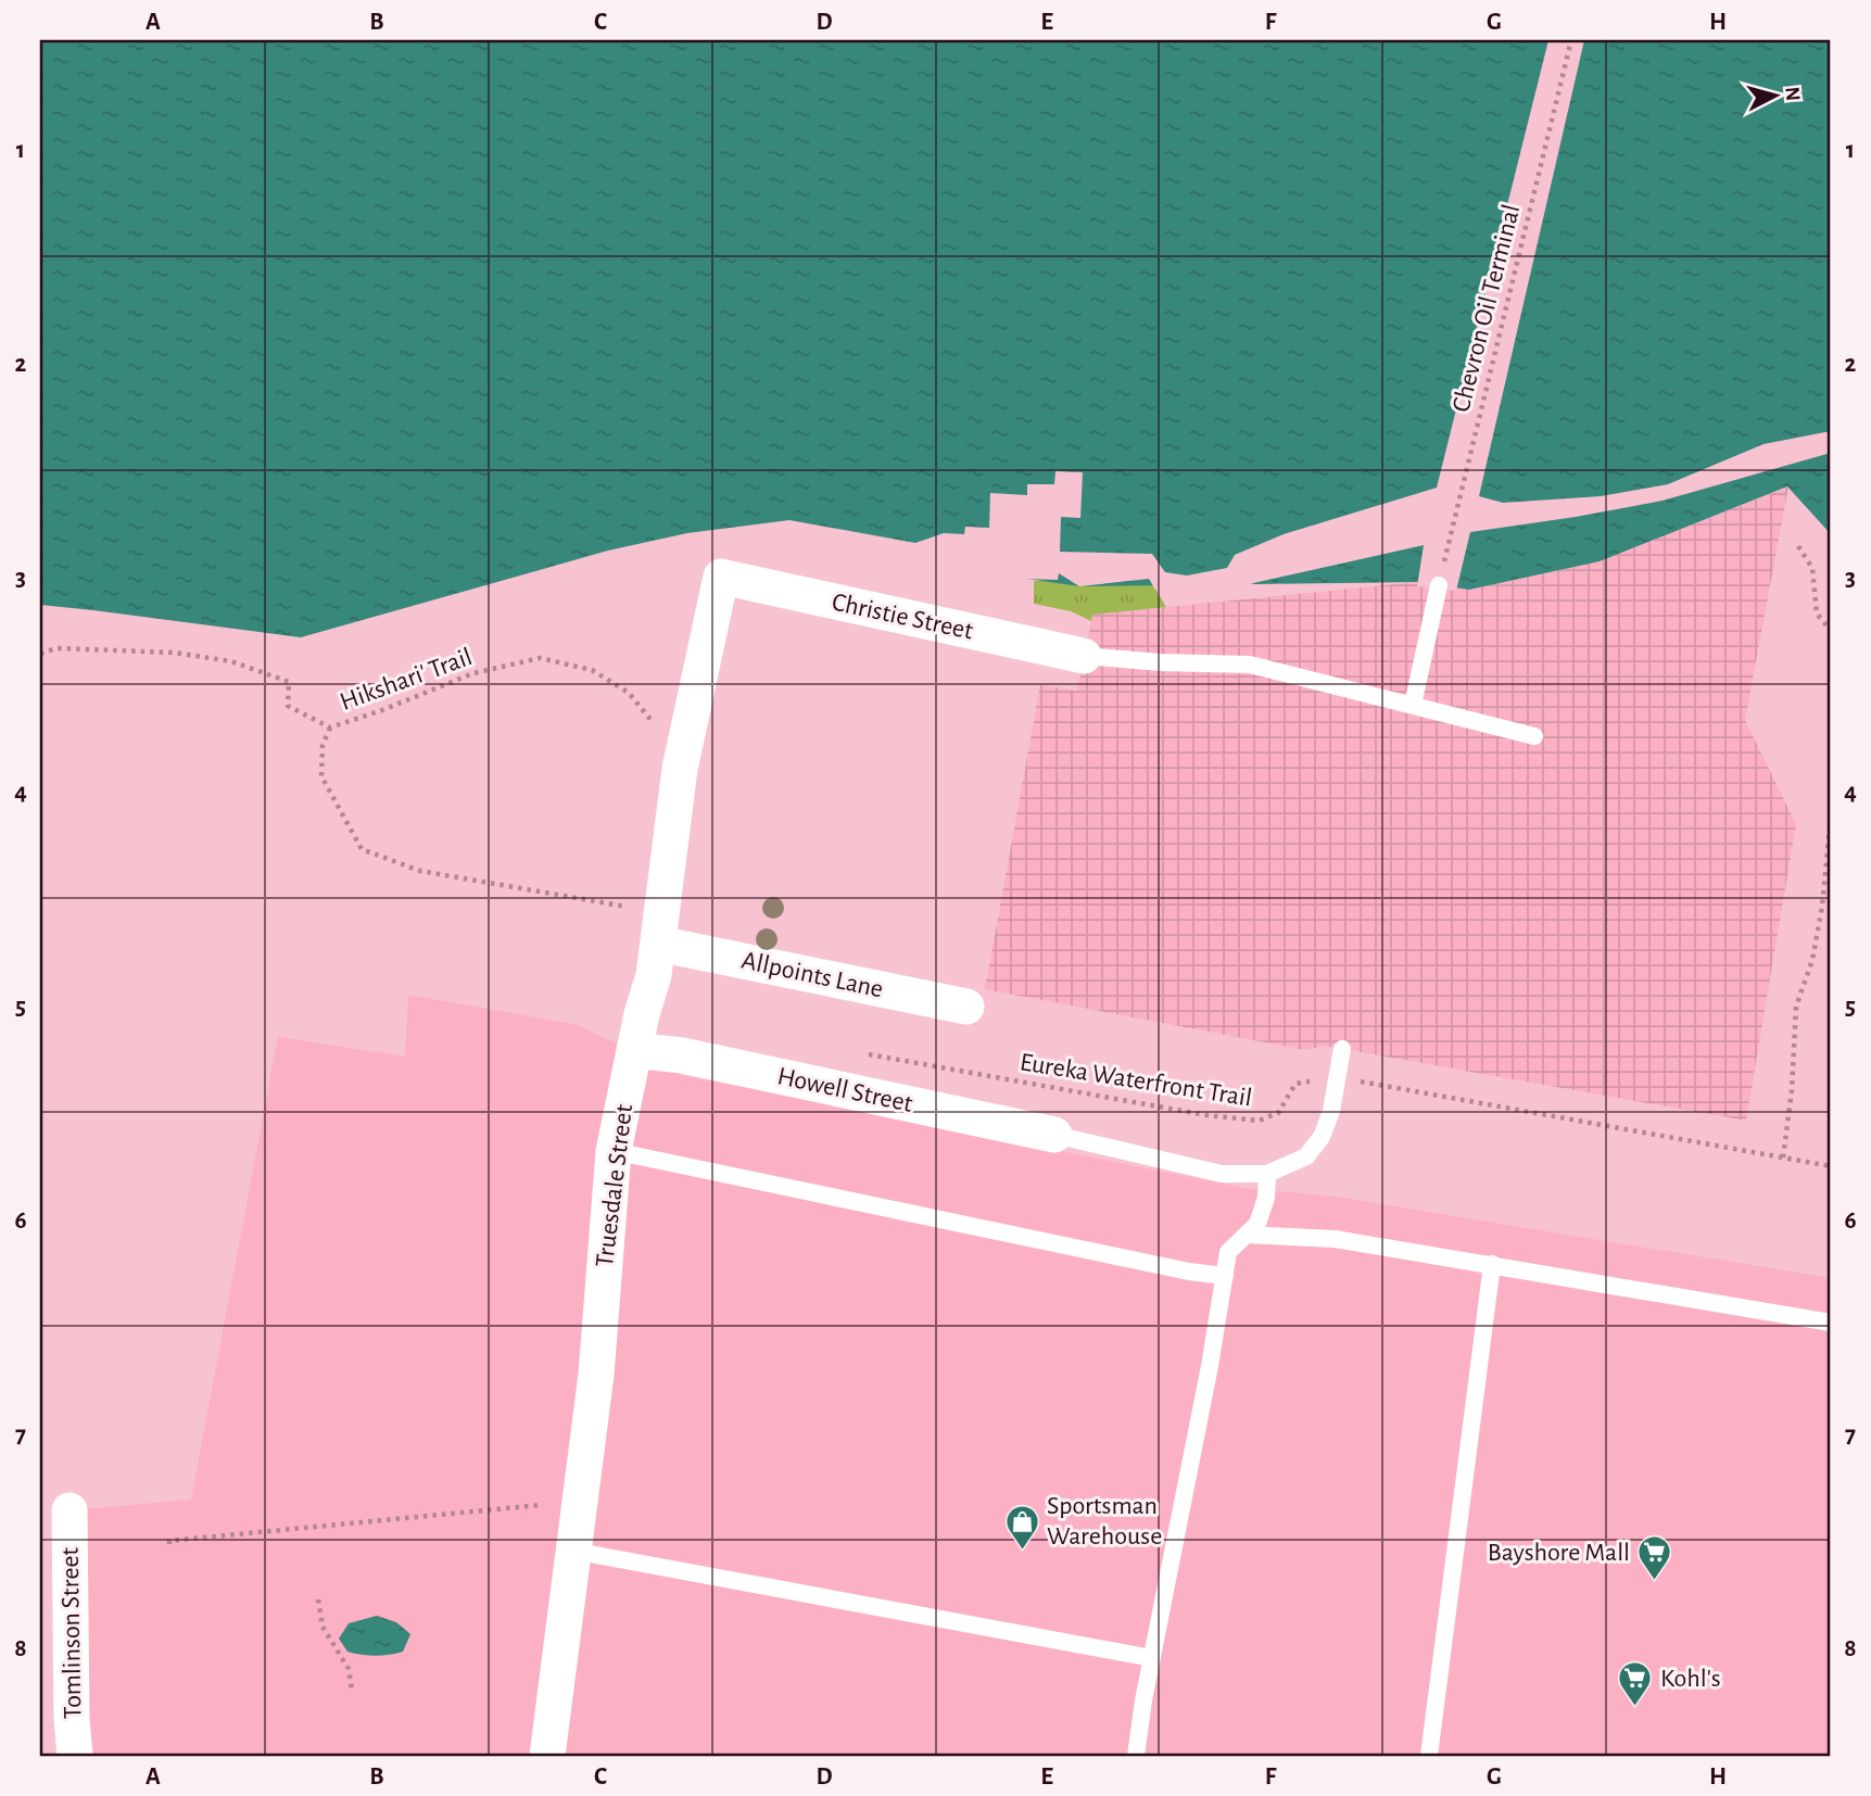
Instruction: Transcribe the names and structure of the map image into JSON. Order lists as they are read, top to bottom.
{
  "streets": {
    "street": [
      "Christie Street",
      "Allpoints Lane",
      "Howell Street",
      "Truesdale Street",
      "Tomlinson Street"
    ],
    "path": ["Chevron Oil Terminal", "Hikshari' Trail", "Eureka Waterfront Trail"]
  },
  "crossings": [
    ["Christie Street", "Truesdale Street"],
    ["Hikshari' Trail", "Truesdale Street"],
    ["Allpoints Lane", "Truesdale Street"],
    ["Howell Street", "Truesdale Street"]
  ],
  "places": {
    "shop": ["Sportsman Warehouse"],
    "supermarket": ["Bayshore Mall", "Kohl's"]
  },
  "north": "right",
  "grid": {
    "columns": [
      "A",
      "B",
      "C",
      "D",
      "E",
      "F",
      "G",
      "H"
    ],
    "rows": [
      "1",
      "2",
      "3",
      "4",
      "5",
      "6",
      "7",
      "8"
    ]
  }
}
